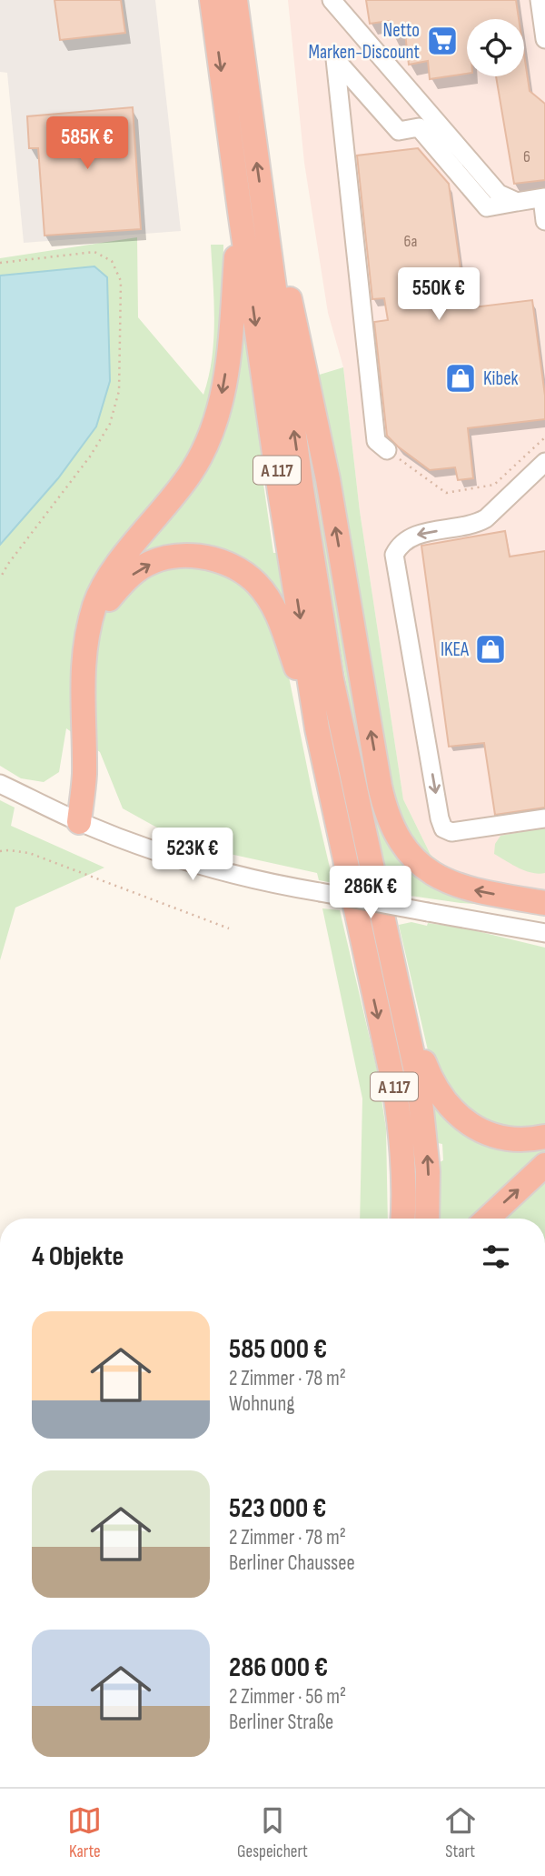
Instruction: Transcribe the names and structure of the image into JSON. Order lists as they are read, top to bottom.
{
  "streets": {
    "highway": ["A 117"]
  },
  "places": {
    "supermarket": ["Netto Marken-Discount"],
    "shop": ["Kibek", "IKEA"]
  },
  "house_numbers": ["6", "6a"],
  "page": {
    "price": [
      "585K €",
      "550K €",
      "523K €",
      "286K €"
    ],
    "heading": "4 Objekte",
    "list": [
      {
        "name": "585 000 €",
        "note": "2 Zimmer · 78 m² · Wohnung"
      },
      {
        "name": "523 000 €",
        "note": "2 Zimmer · 78 m² · Berliner Chaussee"
      },
      {
        "name": "286 000 €",
        "note": "2 Zimmer · 56 m² · Berliner Straße"
      }
    ],
    "tabs": ["Karte", "Gespeichert", "Start"]
  }
}
